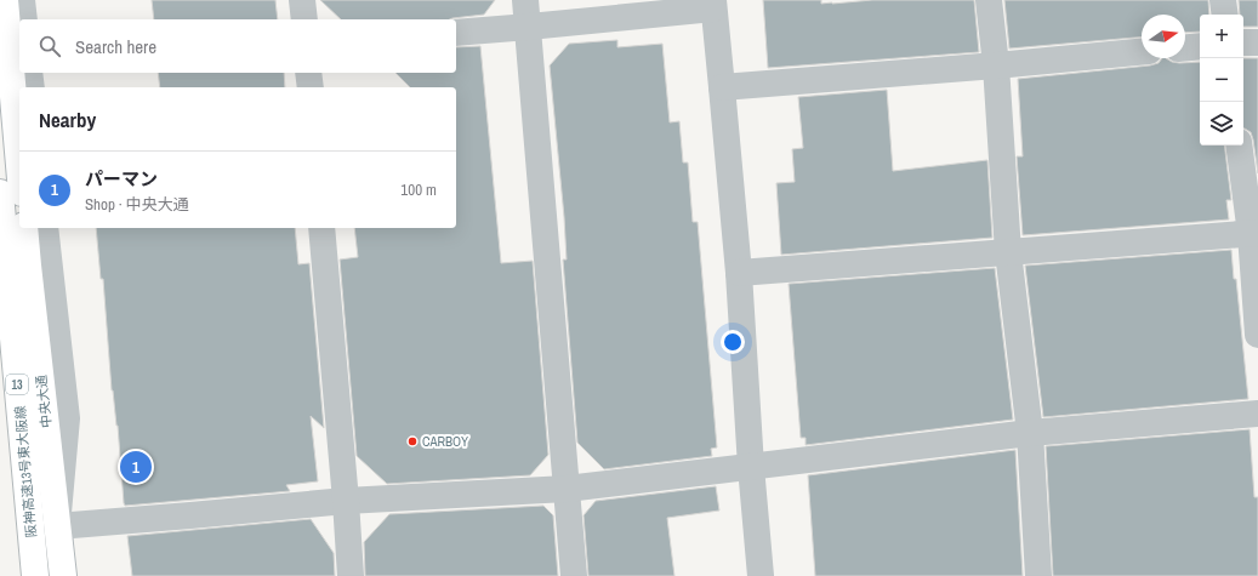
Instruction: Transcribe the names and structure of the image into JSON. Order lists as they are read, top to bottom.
{
  "streets": {
    "main road": ["13", "中央大通", "阪神高速13号東大阪線"]
  },
  "places": ["CARBOY"],
  "north": "right",
  "page": {
    "map_buttons": ["+", "−"],
    "search": "Search here",
    "heading": "Nearby",
    "list": [
      {
        "mark": "1",
        "name": "パーマン",
        "note": "Shop · 中央大通",
        "value": "100 m"
      }
    ],
    "pins": "1"
  }
}
